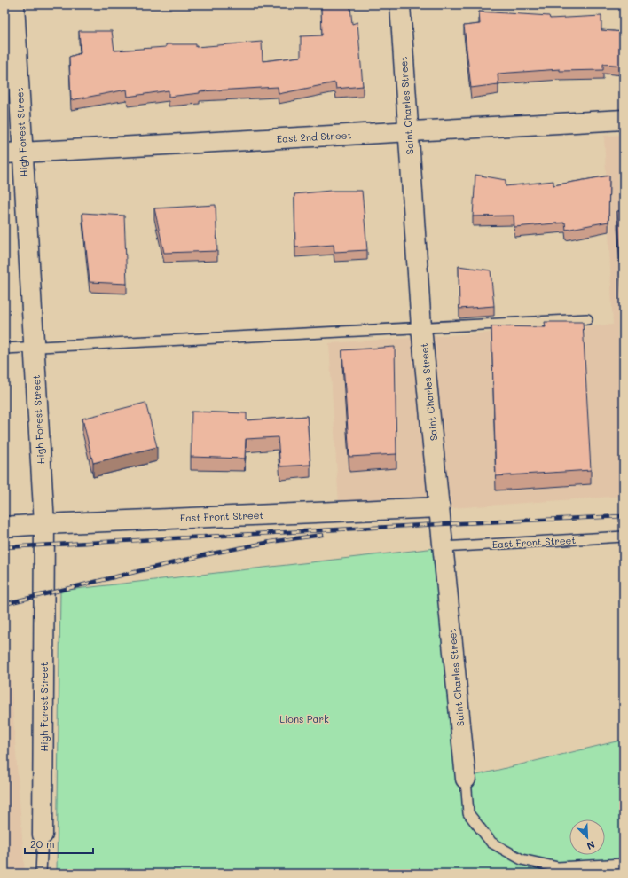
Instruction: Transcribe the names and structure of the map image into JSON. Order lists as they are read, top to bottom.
{
  "streets": {
    "street": [
      "Saint Charles Street",
      "High Forest Street",
      "East 2nd Street",
      "East Front Street"
    ]
  },
  "crossings": [
    ["Saint Charles Street", "East 2nd Street"],
    ["Saint Charles Street", "East Front Street"],
    ["High Forest Street", "East 2nd Street"],
    ["High Forest Street", "East Front Street"]
  ],
  "parks": ["Lions Park"],
  "scale_bar": "20 m",
  "north": "bottom right"
}
